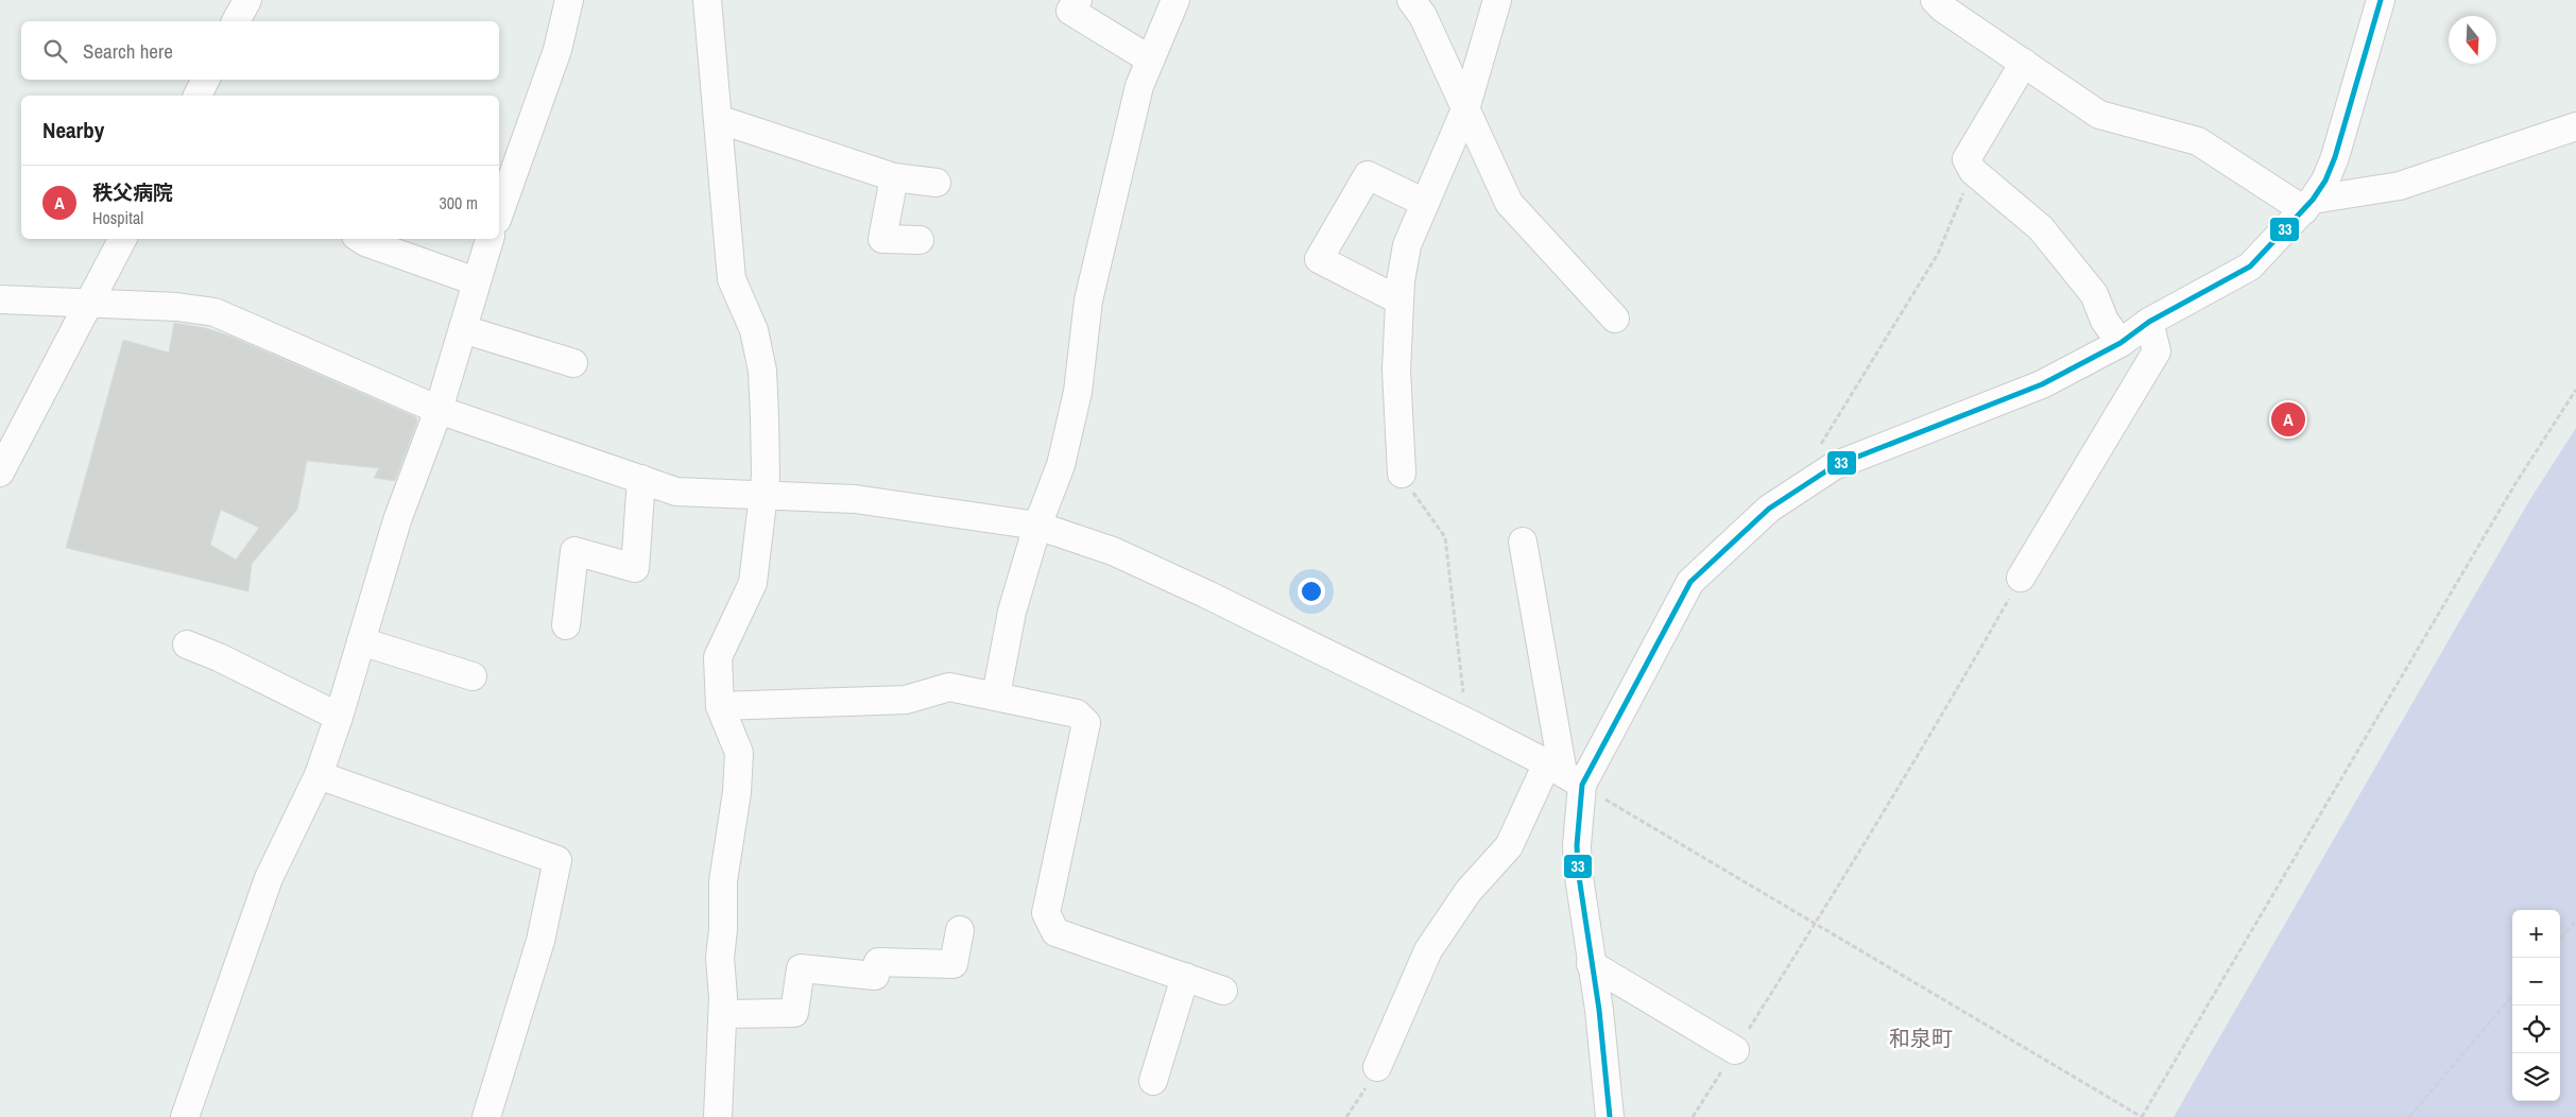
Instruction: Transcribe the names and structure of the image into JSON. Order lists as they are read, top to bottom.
{
  "districts": ["和泉町"],
  "lines": ["transit line 33"],
  "north": "bottom",
  "page": {
    "search": "Search here",
    "heading": "Nearby",
    "list": [
      {
        "mark": "A",
        "name": "秩父病院",
        "note": "Hospital",
        "value": "300 m"
      }
    ],
    "pins": "A",
    "map_buttons": ["+", "−"]
  }
}
